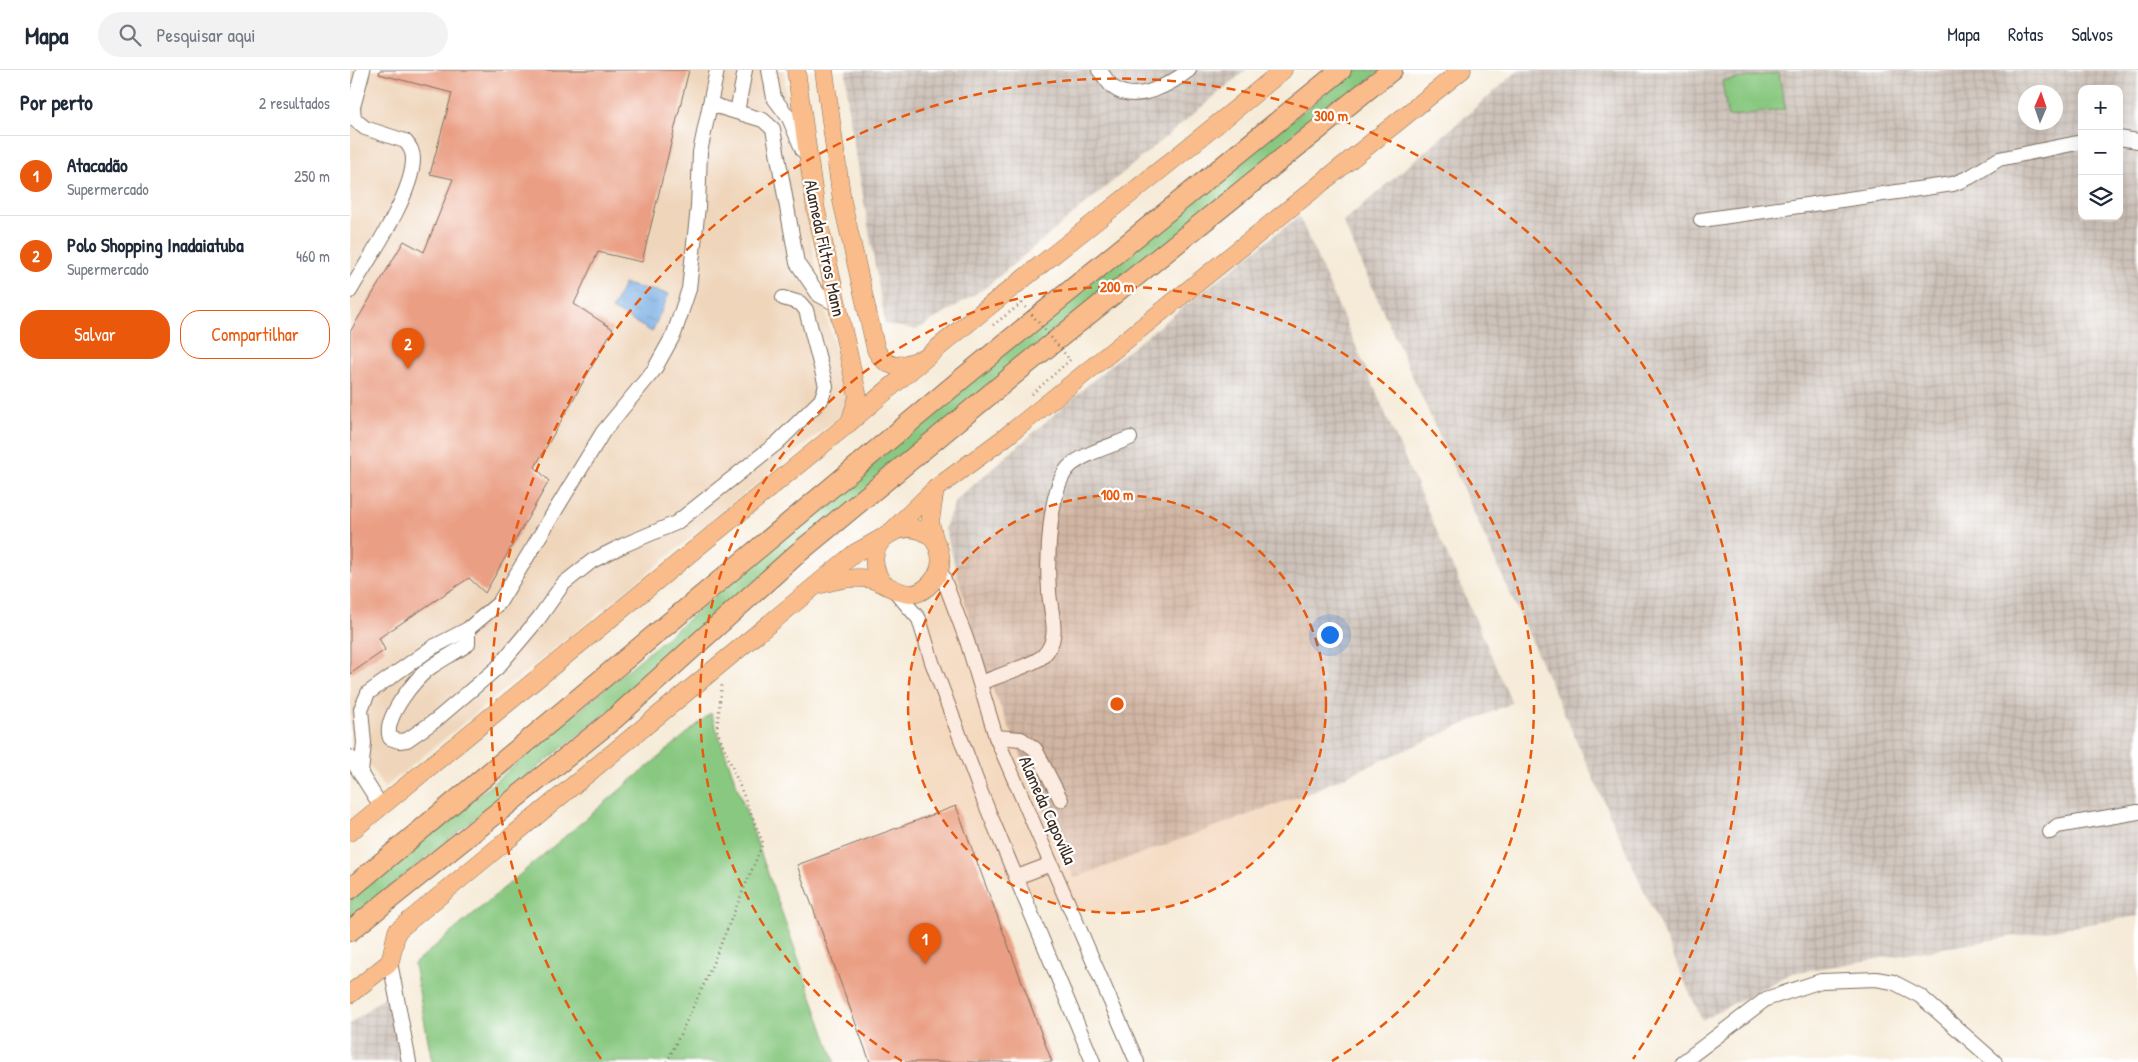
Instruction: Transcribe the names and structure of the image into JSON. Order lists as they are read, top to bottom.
{
  "streets": {
    "main road": ["Alameda Filtros Mann"],
    "street": ["Alameda Capovilla"]
  },
  "north": "top",
  "page": {
    "header": "Mapa",
    "search": "Pesquisar aqui",
    "nav": ["Mapa", "Rotas", "Salvos"],
    "heading": ["Por perto", "2 resultados"],
    "map_buttons": ["+", "−"],
    "list": [
      {
        "mark": "1",
        "name": "Atacadão",
        "note": "Supermercado",
        "value": "250 m"
      },
      {
        "mark": "2",
        "name": "Polo Shopping Inadaiatuba",
        "note": "Supermercado",
        "value": "460 m"
      }
    ],
    "buttons": ["Salvar", "Compartilhar"],
    "pins": ["2", "1"]
  },
  "rings": ["300 m", "200 m", "100 m"]
}
